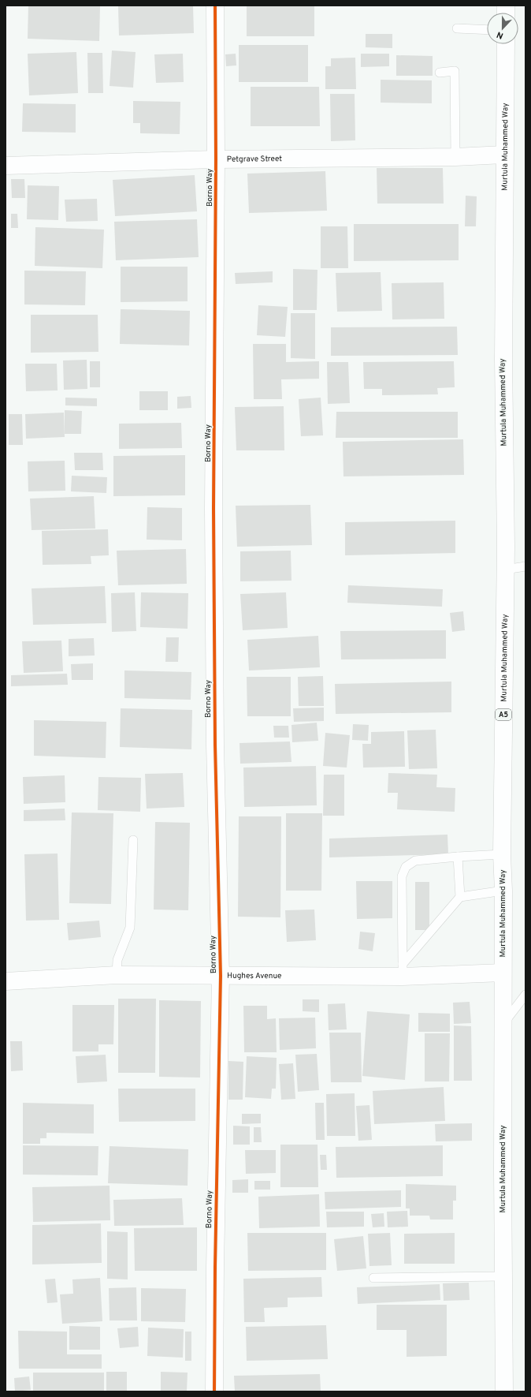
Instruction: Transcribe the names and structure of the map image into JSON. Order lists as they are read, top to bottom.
{
  "streets": {
    "street": [
      "Murtula Muhammed Way",
      "Petgrave Street",
      "Borno Way",
      "A5",
      "Hughes Avenue"
    ]
  },
  "crossings": [
    ["Murtula Muhammed Way", "Petgrave Street"],
    ["Murtula Muhammed Way", "Hughes Avenue"],
    ["Petgrave Street", "Borno Way"],
    ["Borno Way", "Hughes Avenue"]
  ],
  "north": "bottom"
}
